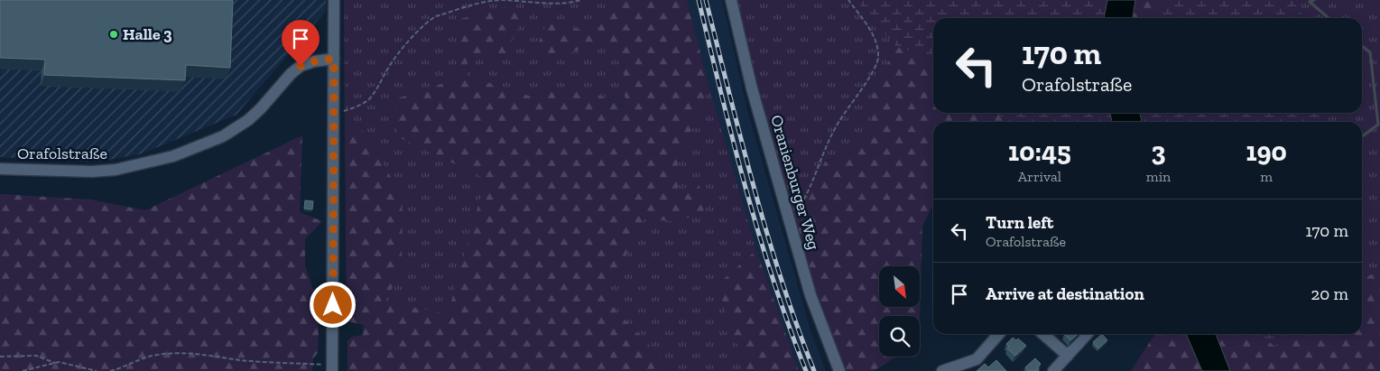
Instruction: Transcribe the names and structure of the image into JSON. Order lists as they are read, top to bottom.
{
  "streets": {
    "street": ["Orafolstraße", "Oranienburger Weg"]
  },
  "places": ["Halle 3"],
  "north": "bottom right",
  "page": {
    "turn": ["170 m", "Orafolstraße"],
    "eta": [
      "10:45",
      "Arrival",
      "3",
      "min",
      "190",
      "m"
    ],
    "list": [
      {
        "name": "Turn left",
        "note": "Orafolstraße",
        "value": "170 m"
      },
      {
        "name": "Arrive at destination",
        "value": "20 m"
      }
    ]
  }
}
